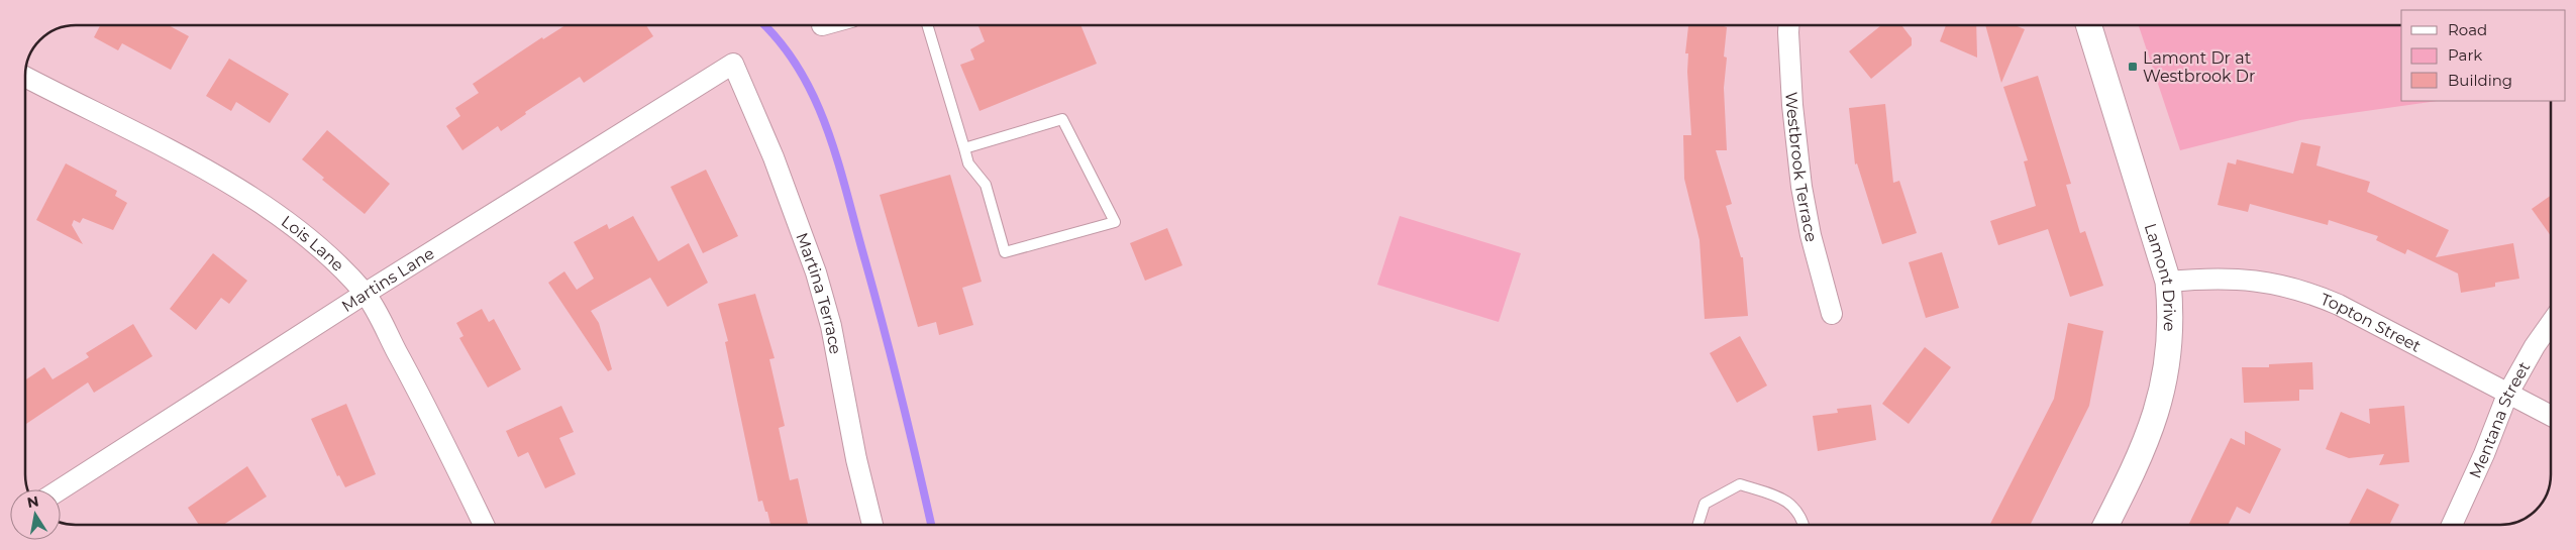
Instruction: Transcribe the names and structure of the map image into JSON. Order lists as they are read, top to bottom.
{
  "streets": {
    "street": [
      "Westbrook Terrace",
      "Lois Lane",
      "Lamont Drive",
      "Martins Lane",
      "Martina Terrace",
      "Topton Street",
      "Mentana Street"
    ]
  },
  "crossings": [
    ["Lois Lane", "Martins Lane"],
    ["Lamont Drive", "Topton Street"],
    ["Martins Lane", "Martina Terrace"],
    ["Topton Street", "Mentana Street"]
  ],
  "places": {
    "transit": ["Lamont Dr at Westbrook Dr"]
  },
  "legend": ["Road", "Park", "Building"],
  "north": "top"
}
